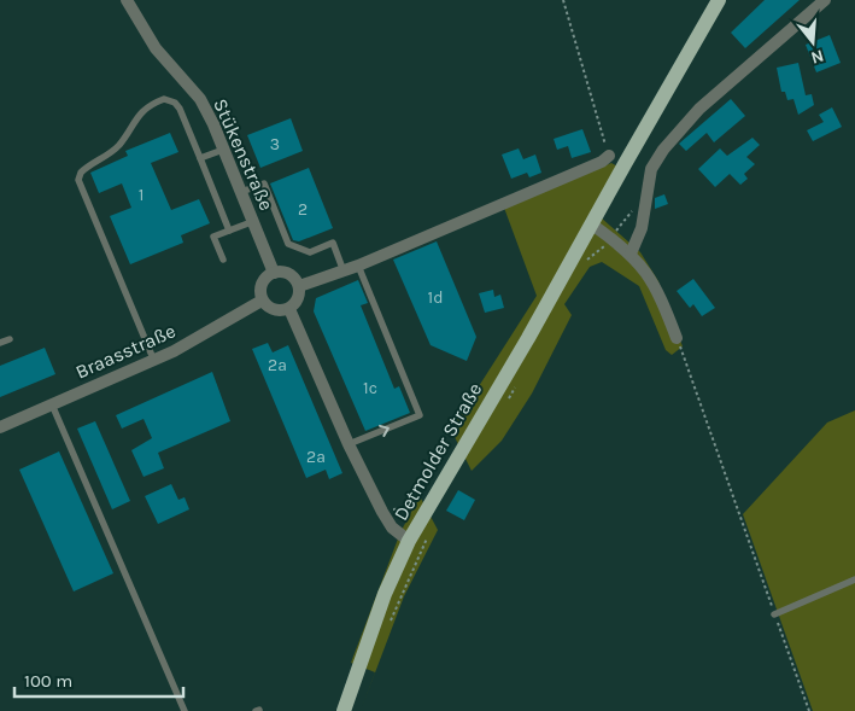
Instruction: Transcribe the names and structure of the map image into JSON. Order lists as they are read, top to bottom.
{
  "streets": {
    "main road": ["Detmolder Straße"],
    "street": ["Stükenstraße", "Braasstraße"]
  },
  "crossings": [
    ["Stükenstraße", "Braasstraße"]
  ],
  "house_numbers": [
    "3",
    "1",
    "2",
    "1d",
    "2a",
    "1c",
    "2a"
  ],
  "scale_bar": "100 m",
  "north": "bottom"
}
